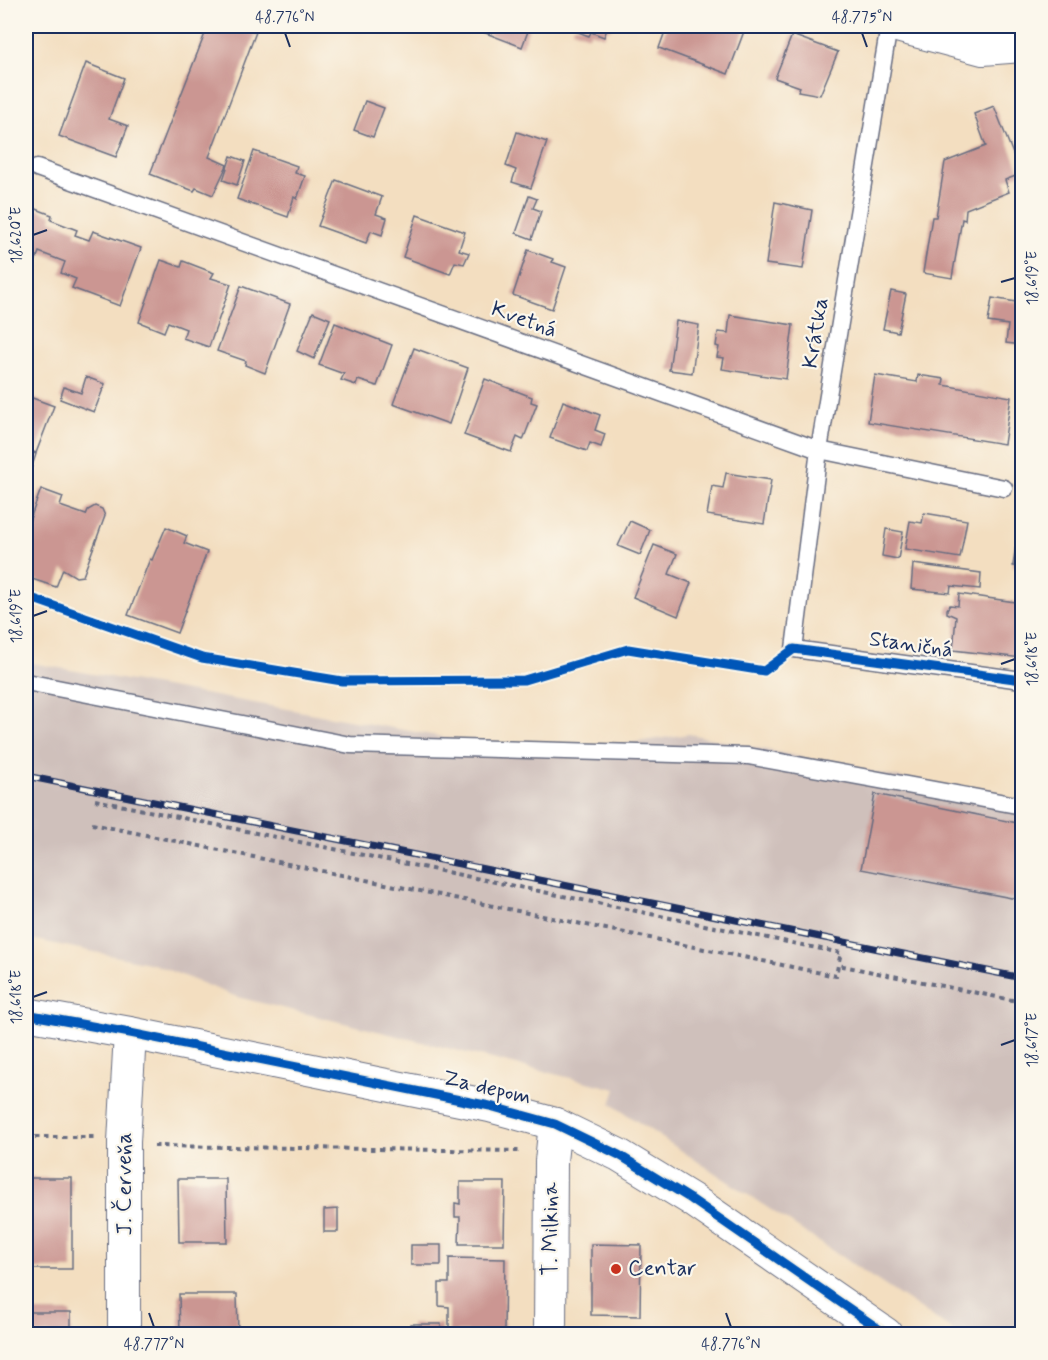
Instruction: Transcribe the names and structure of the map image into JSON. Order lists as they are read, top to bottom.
{
  "streets": {
    "street": ["Za depom", "J. Červeňa", "T. Milkina"],
    "lane": ["Kvetná", "Krátka", "Staničná"]
  },
  "crossings": [
    ["Kvetná", "Krátka"],
    ["Krátka", "Staničná"],
    ["Za depom", "J. Červeňa"],
    ["Za depom", "T. Milkina"]
  ],
  "places": ["Centar"],
  "coordinates": [
    "48.776°N",
    "48.775°N",
    "18.620°E",
    "18.619°E",
    "18.618°E",
    "18.617°E",
    "48.777°N"
  ]
}
